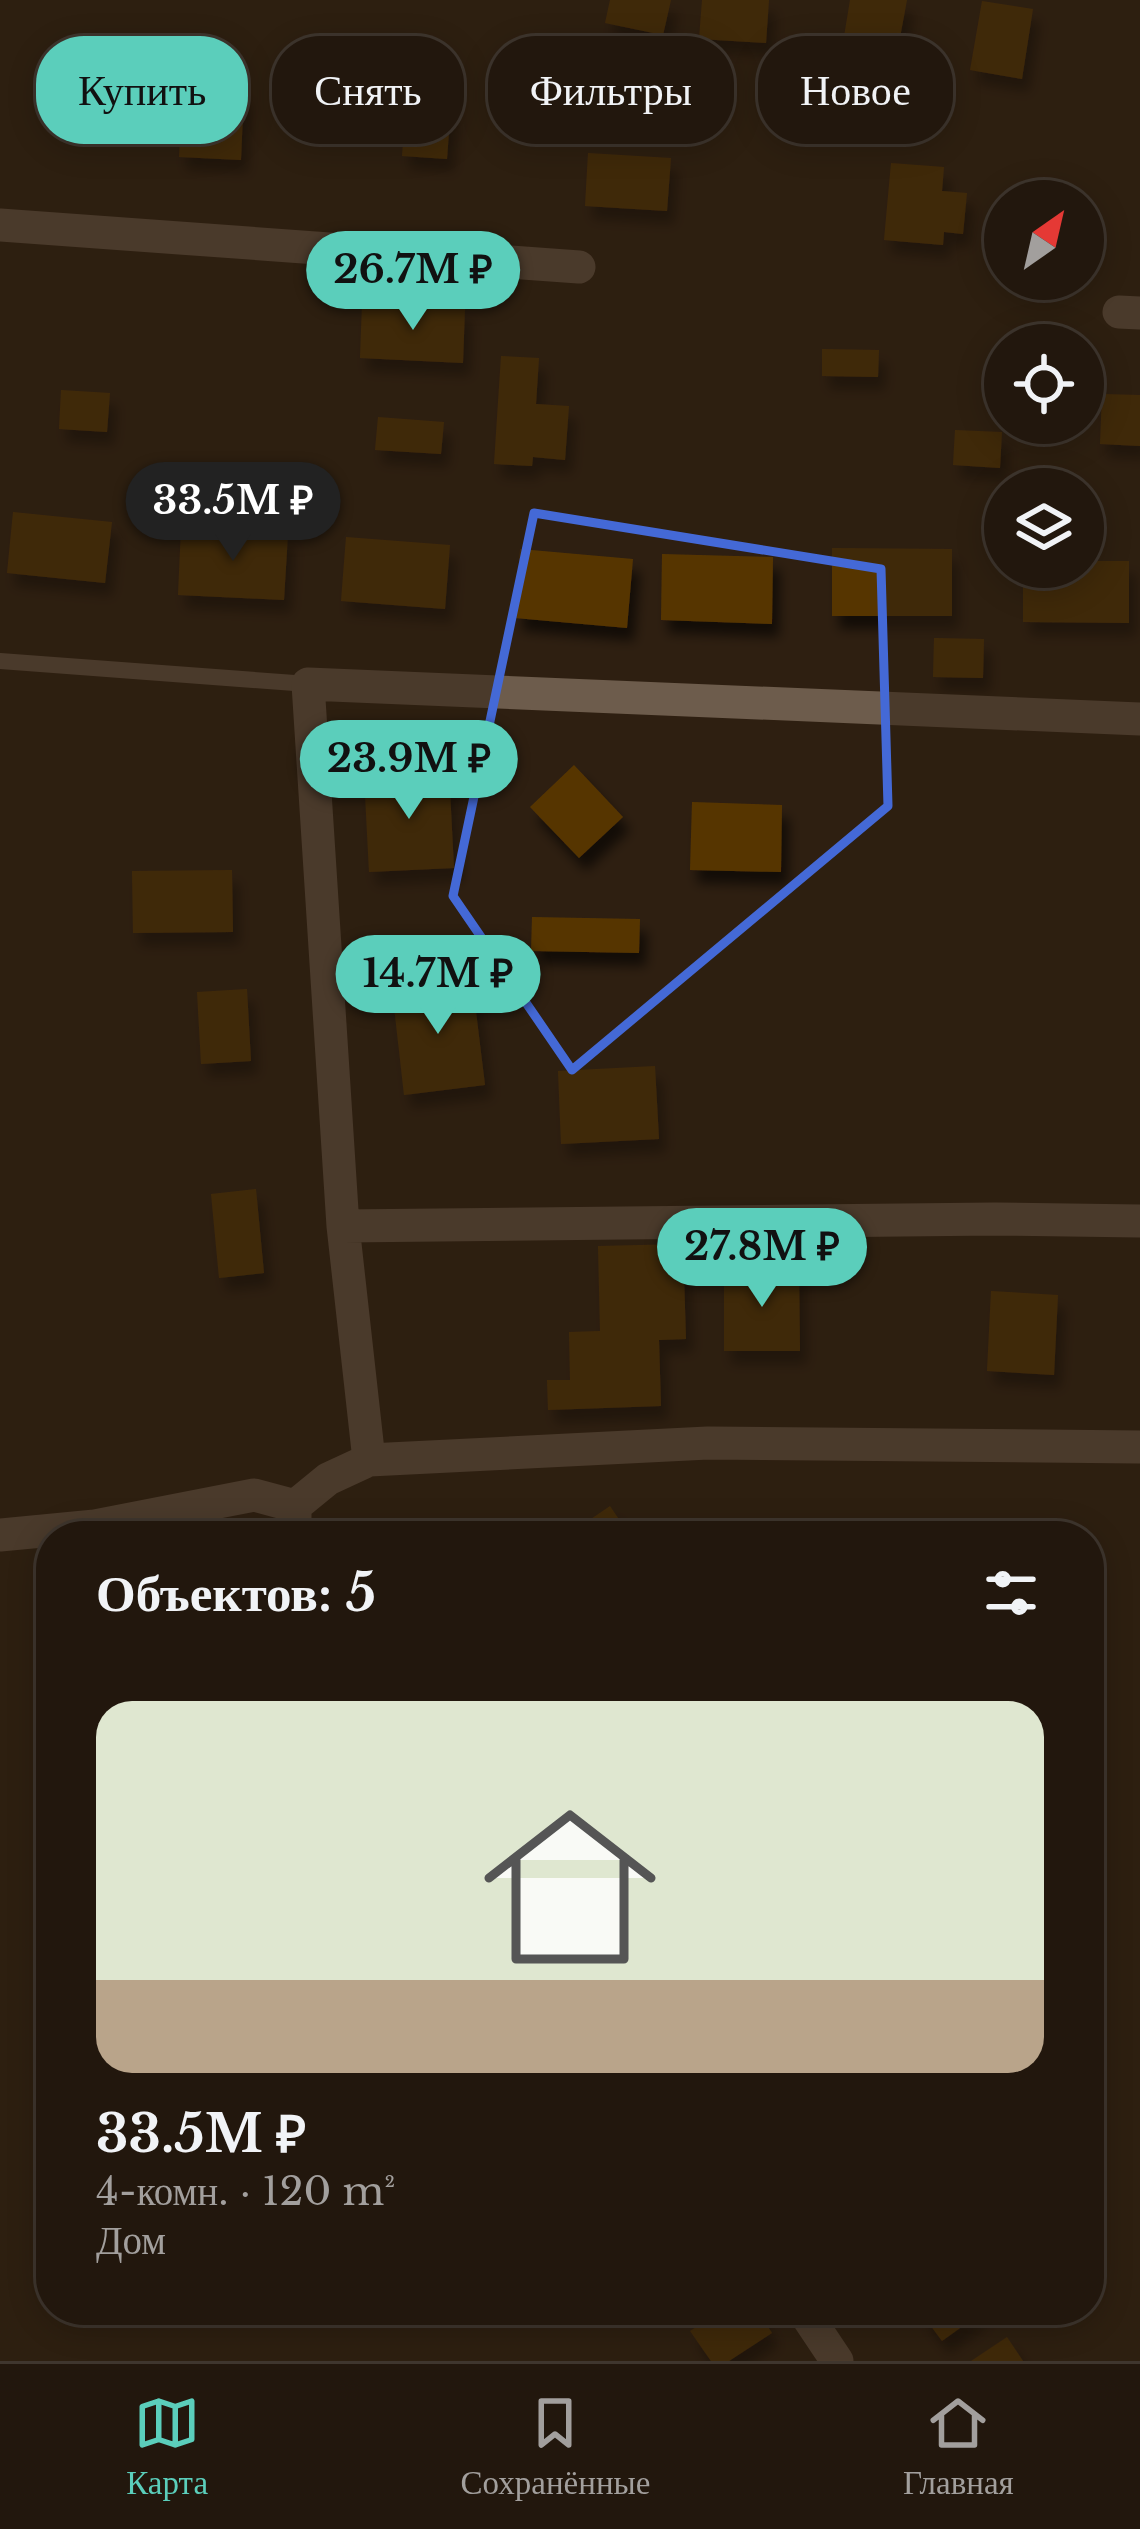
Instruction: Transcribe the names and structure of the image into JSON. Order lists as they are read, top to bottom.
{
  "north": "top right",
  "page": {
    "chip": [
      "Купить",
      "Снять",
      "Фильтры",
      "Новое"
    ],
    "price": [
      "26.7M ₽",
      "33.5M ₽",
      "23.9M ₽",
      "14.7M ₽",
      "27.8M ₽"
    ],
    "heading": "Объектов: 5",
    "list": [
      {
        "name": "33.5M ₽",
        "note": "4-комн. · 120 m² · Дом"
      }
    ],
    "tabs": ["Карта", "Сохранённые", "Главная"]
  }
}
